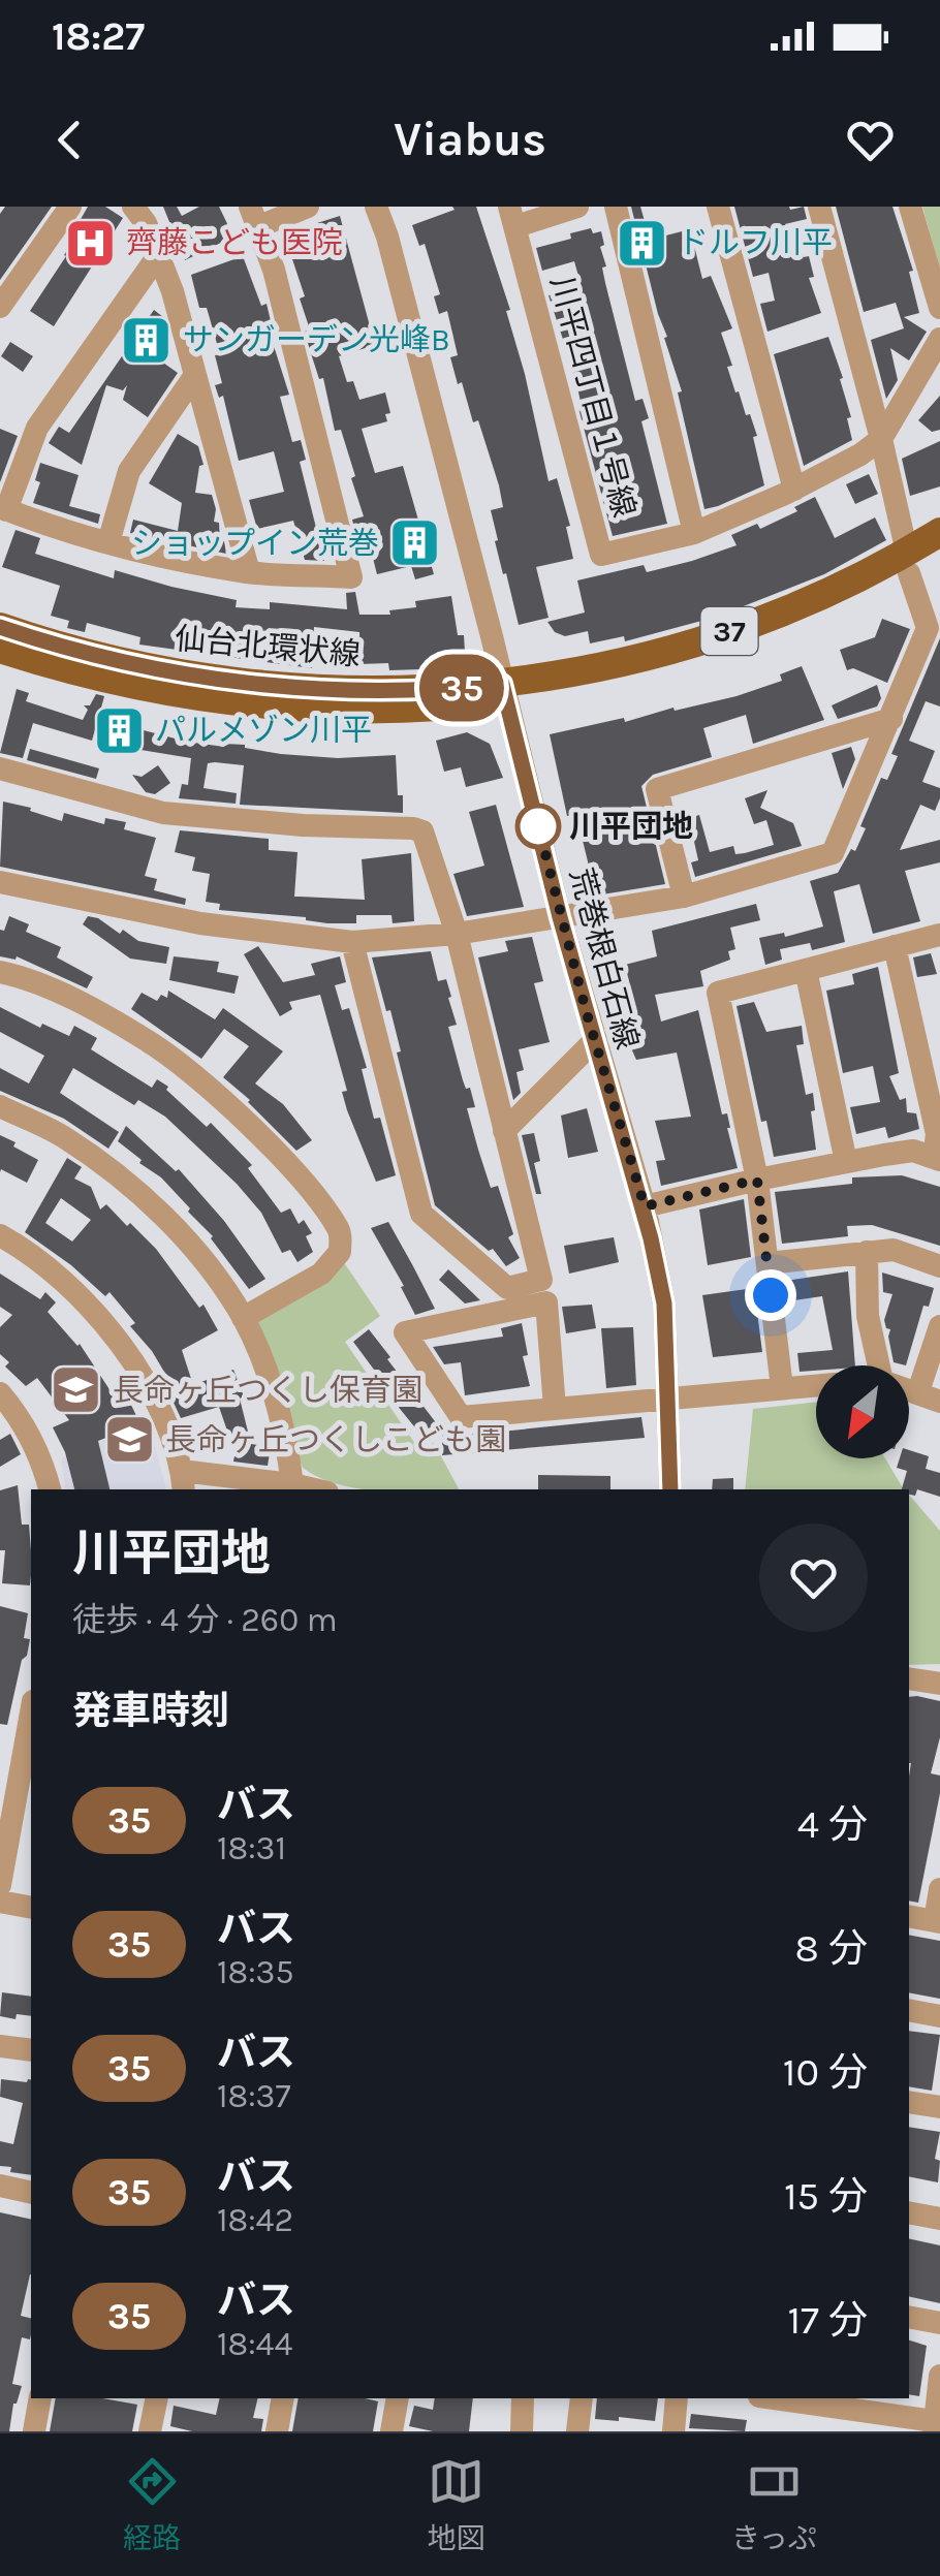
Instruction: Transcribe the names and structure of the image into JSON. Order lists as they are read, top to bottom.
{
  "streets": {
    "main road": ["37", "仙台北環状線"],
    "street": ["川平四丁目１号線", "荒巻根白石線"]
  },
  "crossings": [
    ["仙台北環状線", "荒巻根白石線"]
  ],
  "places": {
    "hospital": ["齊藤こども医院"],
    "building": [
      "ドルフ川平",
      "サンガーデン光峰B",
      "ショップイン荒巻",
      "パルメゾン川平"
    ],
    "other": ["川平団地"],
    "school or university": ["長命ヶ丘つくし保育園", "長命ヶ丘つくしこども園"]
  },
  "lines": ["bus line 35"],
  "north": "bottom left",
  "page": {
    "status": "18:27",
    "header": "Viabus",
    "on_map": "35",
    "heading": [
      ["川平団地", "徒歩 · 4 分 · 260 m"],
      "発車時刻"
    ],
    "list": [
      {
        "mark": "35",
        "name": "バス",
        "note": "18:31",
        "value": "4 分"
      },
      {
        "mark": "35",
        "name": "バス",
        "note": "18:35",
        "value": "8 分"
      },
      {
        "mark": "35",
        "name": "バス",
        "note": "18:37",
        "value": "10 分"
      },
      {
        "mark": "35",
        "name": "バス",
        "note": "18:42",
        "value": "15 分"
      },
      {
        "mark": "35",
        "name": "バス",
        "note": "18:44",
        "value": "17 分"
      }
    ],
    "tabs": ["経路", "地図", "きっぷ"]
  }
}
